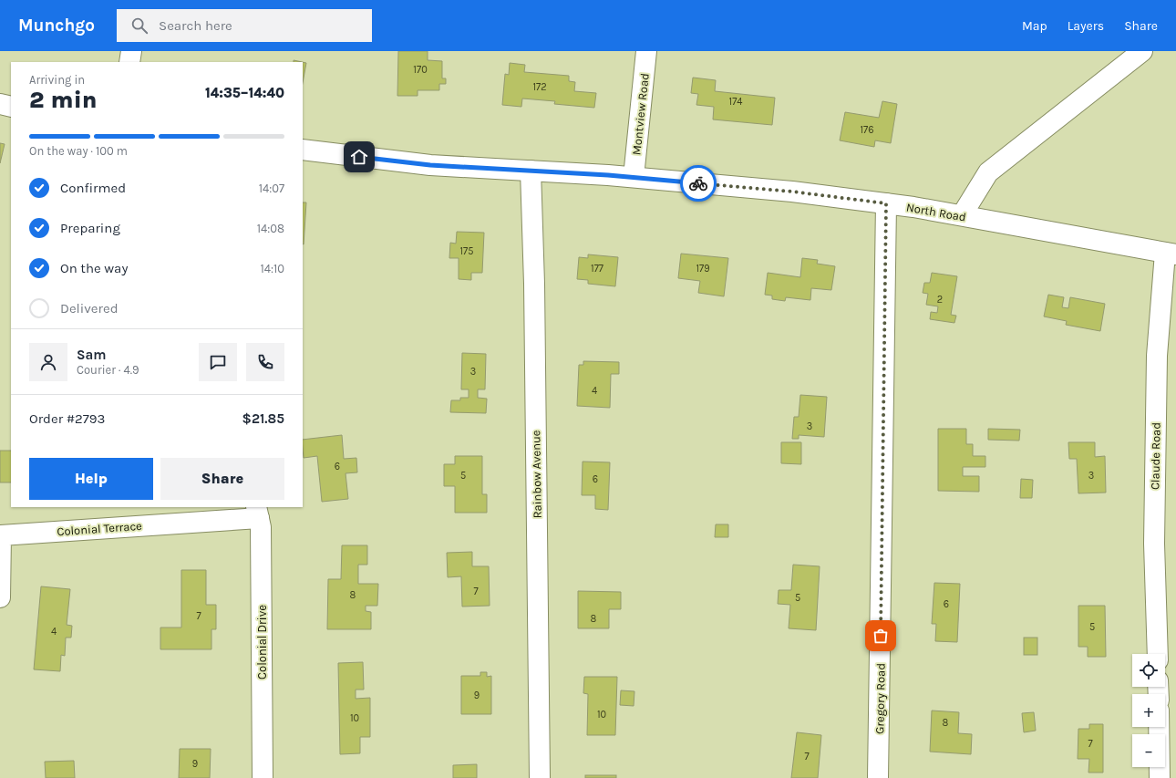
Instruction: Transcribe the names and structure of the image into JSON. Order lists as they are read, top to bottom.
{
  "streets": {
    "street": [
      "Montview Road",
      "North Road",
      "Claude Road",
      "Rainbow Avenue",
      "Colonial Terrace",
      "Colonial Drive",
      "Gregory Road"
    ]
  },
  "crossings": [
    ["Montview Road", "North Road"],
    ["North Road", "Claude Road"],
    ["North Road", "Rainbow Avenue"],
    ["North Road", "Gregory Road"],
    ["Colonial Terrace", "Colonial Drive"]
  ],
  "house_numbers": [
    "170",
    "172",
    "174",
    "176",
    "175",
    "177",
    "179",
    "2",
    "3",
    "4",
    "3",
    "6",
    "5",
    "3",
    "6",
    "7",
    "8",
    "5",
    "6",
    "7",
    "8",
    "5",
    "4",
    "9",
    "10",
    "10",
    "8",
    "7",
    "7",
    "9"
  ],
  "page": {
    "header": "Munchgo",
    "search": "Search here",
    "nav": ["Map", "Layers", "Share"],
    "heading": ["2 min", "Arriving in", "14:35–14:40"],
    "panel": [
      "Sam",
      "Courier · 4.9",
      "Order #2793",
      "$21.85"
    ],
    "bar": "On the way · 100 m",
    "list": [
      ["Confirmed", "14:07"],
      ["Preparing", "14:08"],
      ["On the way", "14:10"],
      "Delivered"
    ],
    "buttons": ["Help", "Share"],
    "map_buttons": ["+", "−"]
  }
}
